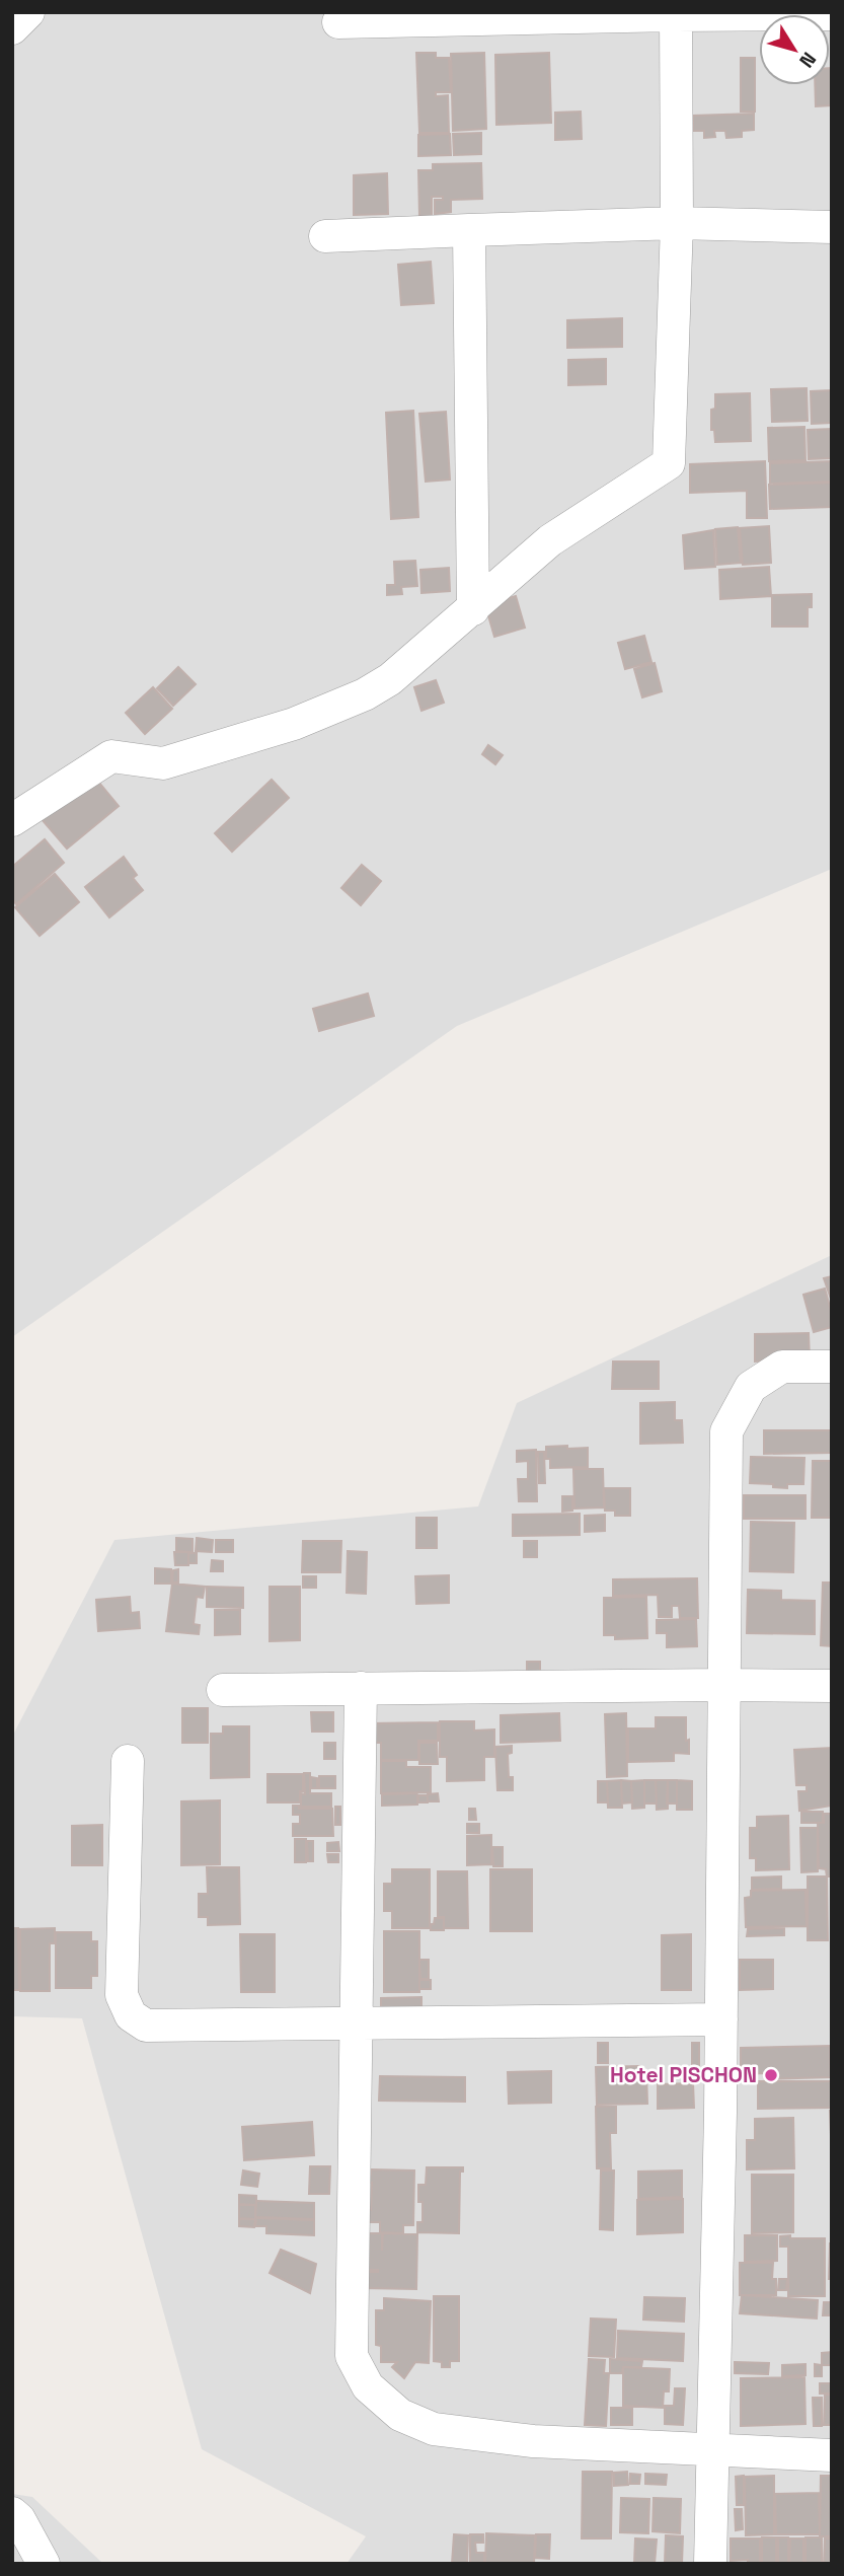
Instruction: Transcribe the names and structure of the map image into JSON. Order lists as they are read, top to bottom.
{
  "places": ["Hotel PISCHON"],
  "north": "bottom right"
}
